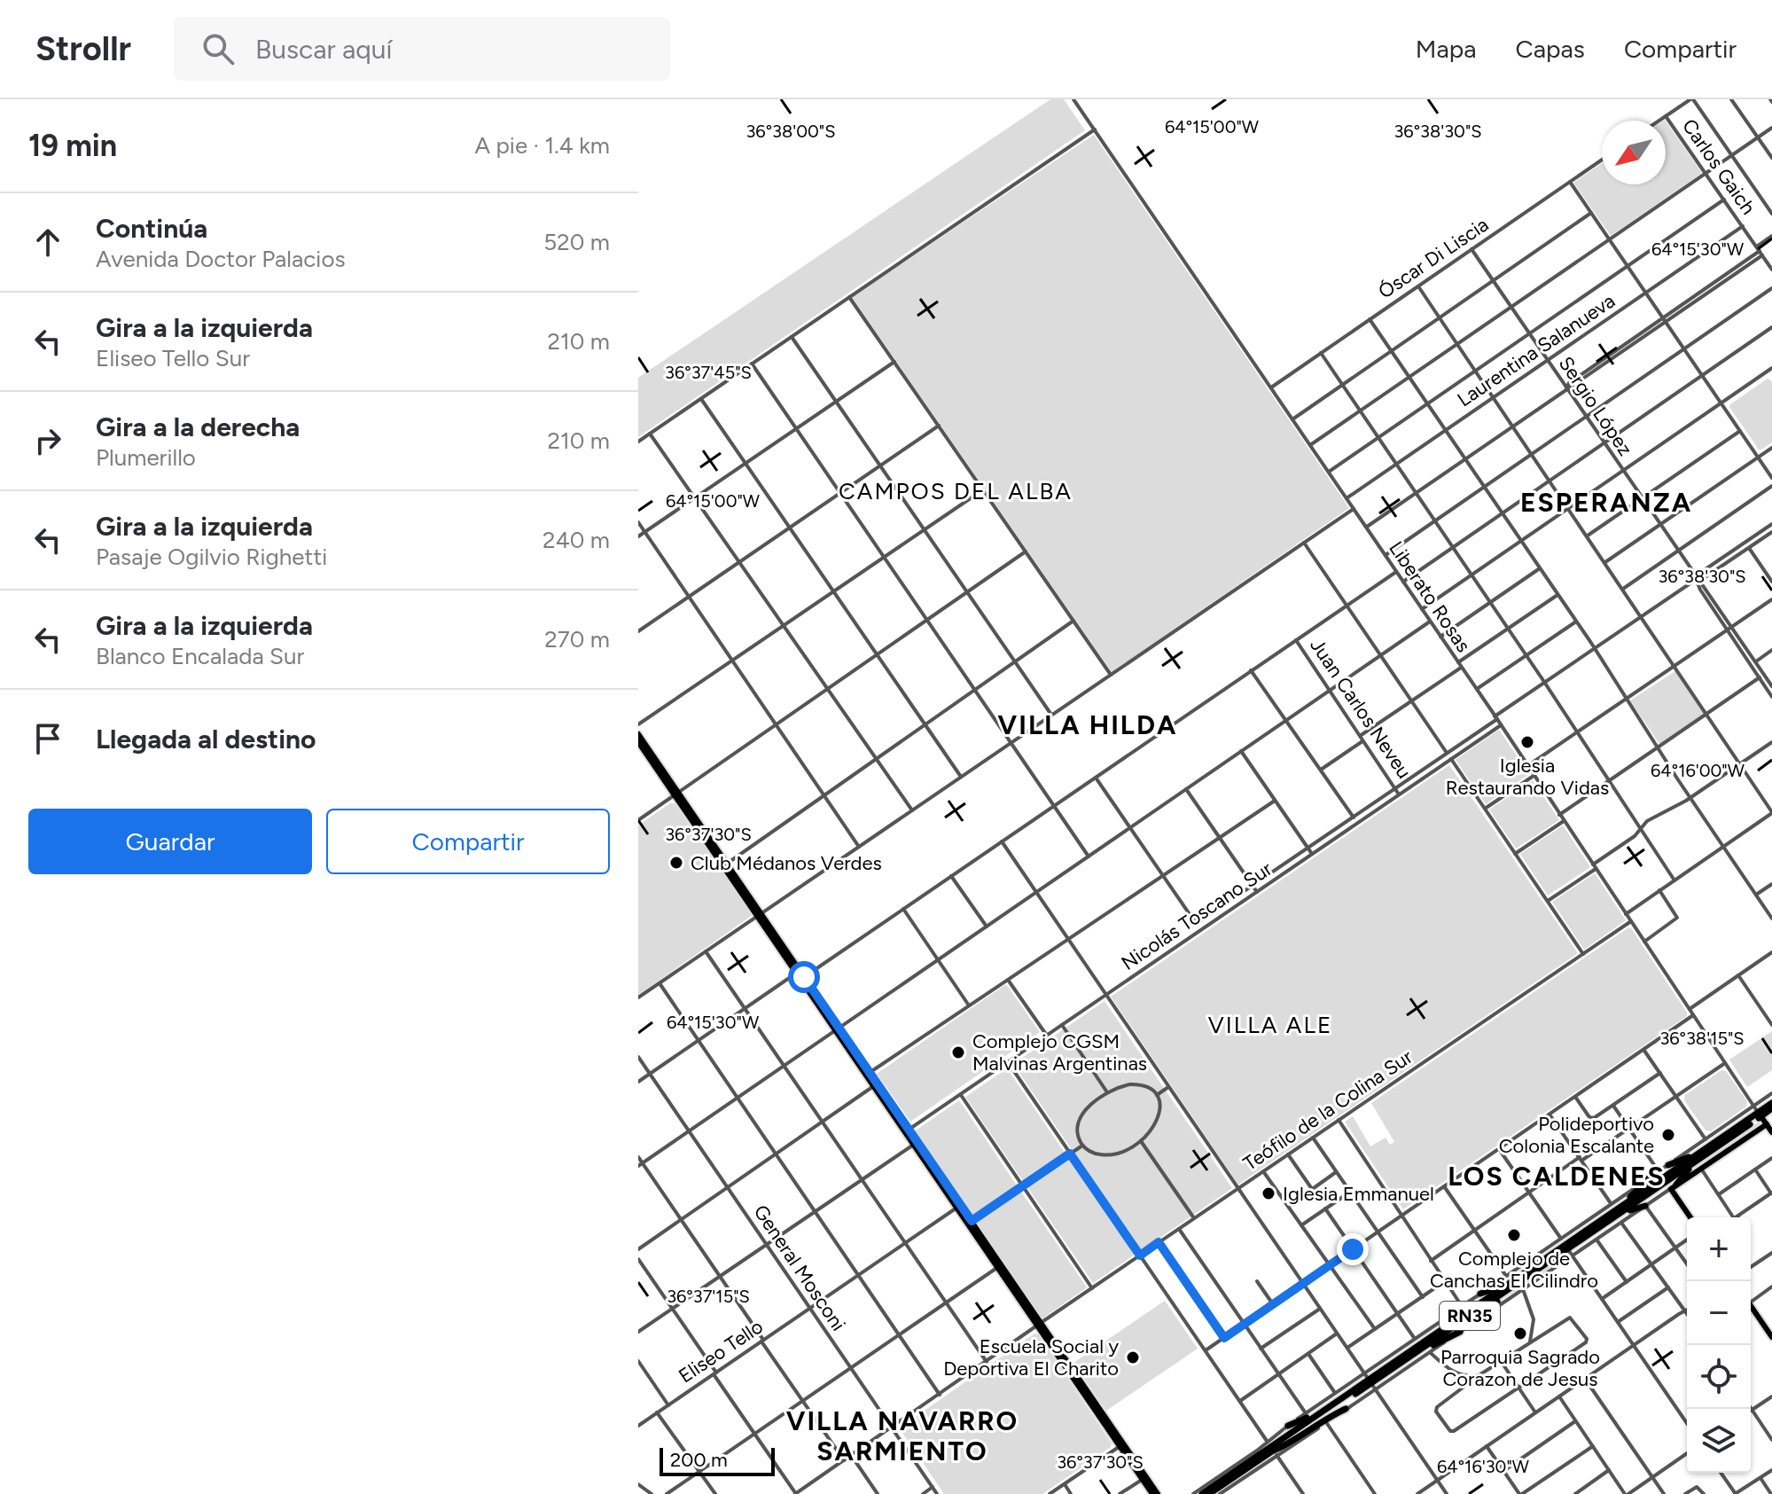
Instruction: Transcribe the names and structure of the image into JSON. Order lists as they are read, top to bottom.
{
  "streets": {
    "highway": ["RN35"],
    "street": [
      "Carlos Gaich",
      "Óscar Di Liscia",
      "Laurentina Salanueva",
      "Sergio López",
      "Liberato Rosas",
      "Juan Carlos Neveu",
      "Nicolás Toscano Sur",
      "Teófilo de la Colina Sur",
      "General Mosconi",
      "Eliseo Tello"
    ]
  },
  "crossings": [
    ["Carlos Gaich", "Laurentina Salanueva"],
    ["Óscar Di Liscia", "Sergio López"],
    ["Óscar Di Liscia", "Liberato Rosas"],
    ["Laurentina Salanueva", "Sergio López"],
    ["Laurentina Salanueva", "Liberato Rosas"],
    ["Sergio López", "Nicolás Toscano Sur"],
    ["Liberato Rosas", "Nicolás Toscano Sur"],
    ["Liberato Rosas", "Teófilo de la Colina Sur"],
    ["Liberato Rosas", "RN35"],
    ["Juan Carlos Neveu", "Nicolás Toscano Sur"],
    ["Teófilo de la Colina Sur", "General Mosconi"],
    ["General Mosconi", "Eliseo Tello"]
  ],
  "districts": [
    "CAMPOS DEL ALBA",
    "ESPERANZA",
    "VILLA HILDA",
    "VILLA ALE",
    "LOS CALDENES",
    "VILLA NAVARRO SARMIENTO"
  ],
  "places": [
    "Iglesia Restaurando Vidas",
    "Club Médanos Verdes",
    "Complejo CGSM Malvinas Argentinas",
    "Polideportivo Colonia Escalante",
    "Iglesia Emmanuel",
    "Complejo de Canchas El Cilindro",
    "Parroquia Sagrado Corazon de Jesus",
    "Escuela Social y Deportiva El Charito"
  ],
  "scale_bar": "200 m",
  "north": "bottom left",
  "page": {
    "header": "Strollr",
    "search": "Buscar aquí",
    "nav": ["Mapa", "Capas", "Compartir"],
    "heading": ["19 min", "A pie · 1.4 km"],
    "list": [
      ["Continúa", "Avenida Doctor Palacios", "520 m"],
      ["Gira a la izquierda", "Eliseo Tello Sur", "210 m"],
      ["Gira a la derecha", "Plumerillo", "210 m"],
      ["Gira a la izquierda", "Pasaje Ogilvio Righetti", "240 m"],
      ["Gira a la izquierda", "Blanco Encalada Sur", "270 m"],
      "Llegada al destino"
    ],
    "buttons": ["Guardar", "Compartir"],
    "map_buttons": ["+", "−"],
    "scale": "200 m"
  },
  "coordinates": [
    "64°15'00\"W",
    "36°38'00\"S",
    "36°38'30\"S",
    "64°15'30\"W",
    "36°37'45\"S",
    "64°16'00\"W",
    "36°37'30\"S",
    "36°38'15\"S",
    "36°37'15\"S",
    "64°16'30\"W"
  ]
}
